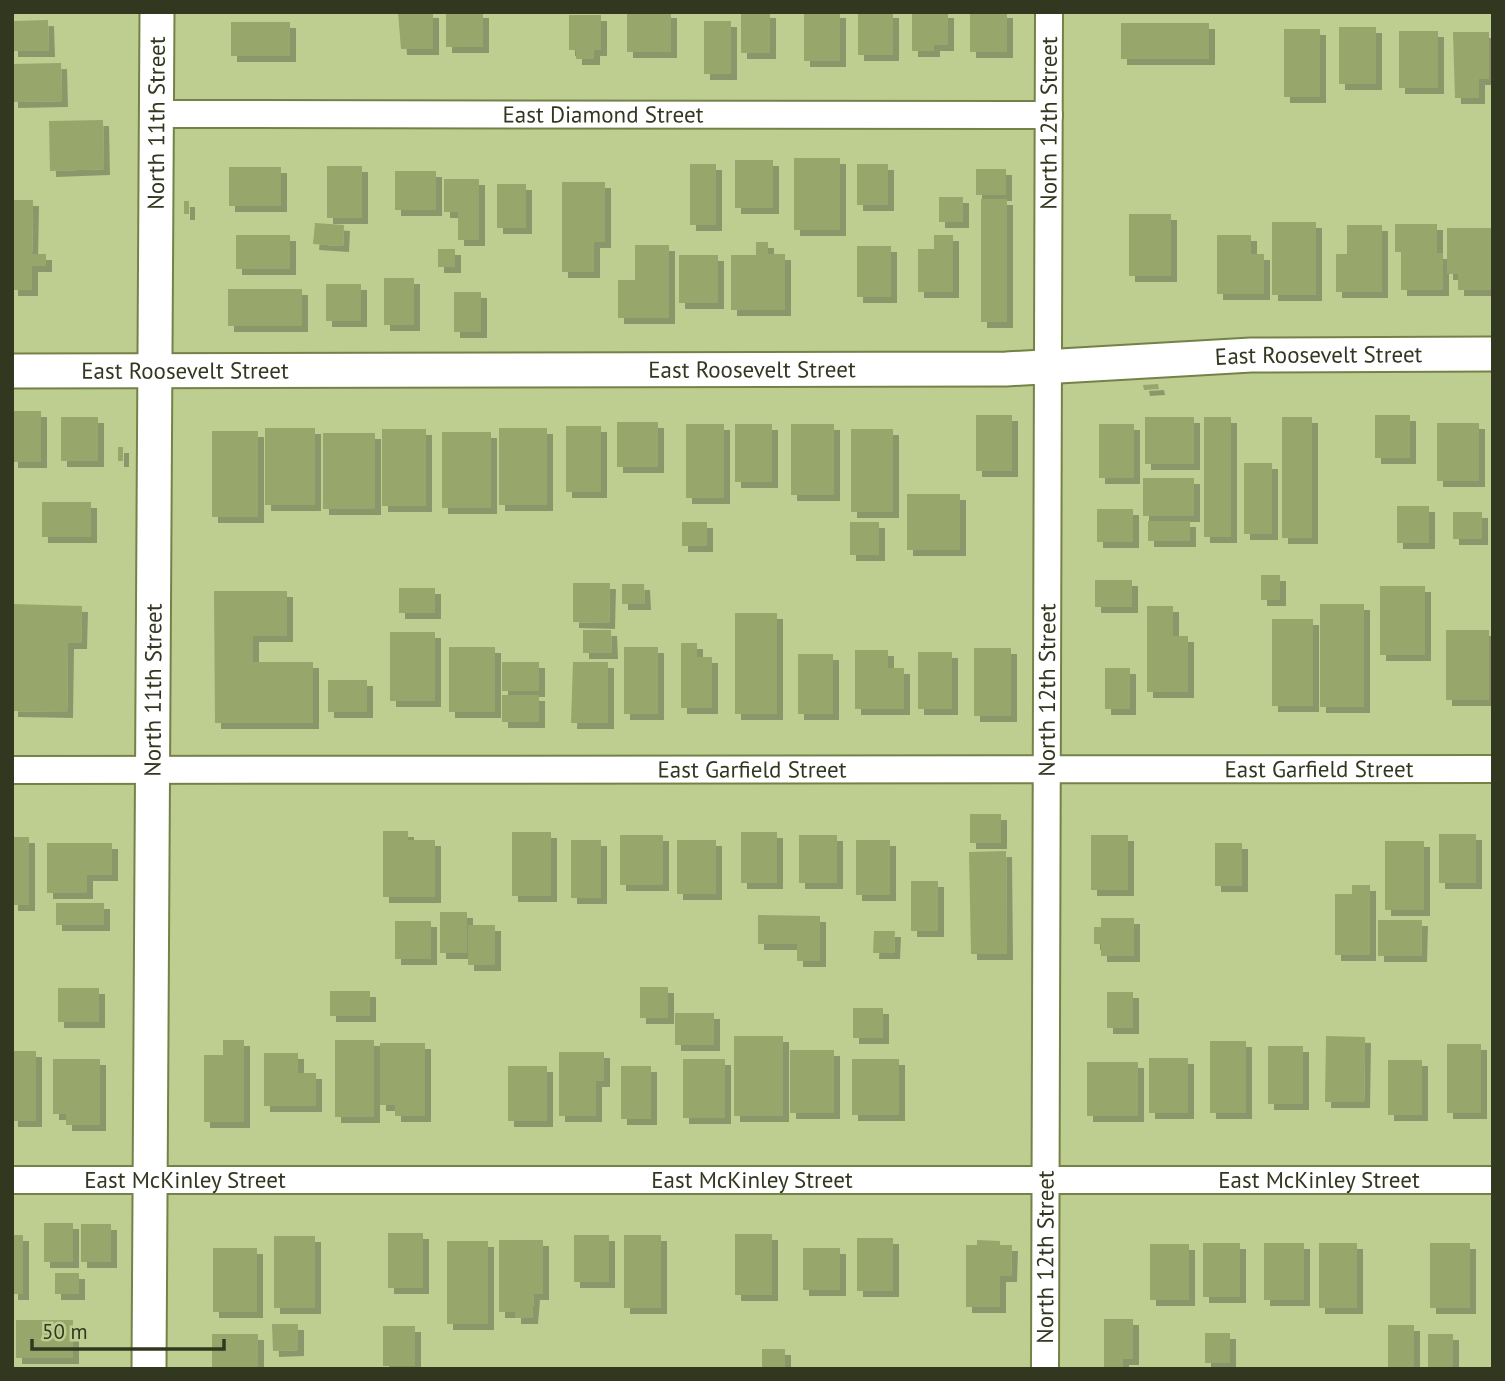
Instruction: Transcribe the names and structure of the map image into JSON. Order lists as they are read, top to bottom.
{
  "streets": {
    "street": [
      "East Diamond Street",
      "North 11th Street",
      "North 12th Street",
      "East Roosevelt Street",
      "East Garfield Street",
      "East McKinley Street"
    ]
  },
  "crossings": [
    ["East Diamond Street", "North 11th Street"],
    ["East Diamond Street", "North 12th Street"],
    ["North 11th Street", "East Roosevelt Street"],
    ["North 11th Street", "East Garfield Street"],
    ["North 11th Street", "East McKinley Street"],
    ["North 12th Street", "East Roosevelt Street"],
    ["North 12th Street", "East Garfield Street"],
    ["North 12th Street", "East McKinley Street"]
  ],
  "scale_bar": "50 m"
}
